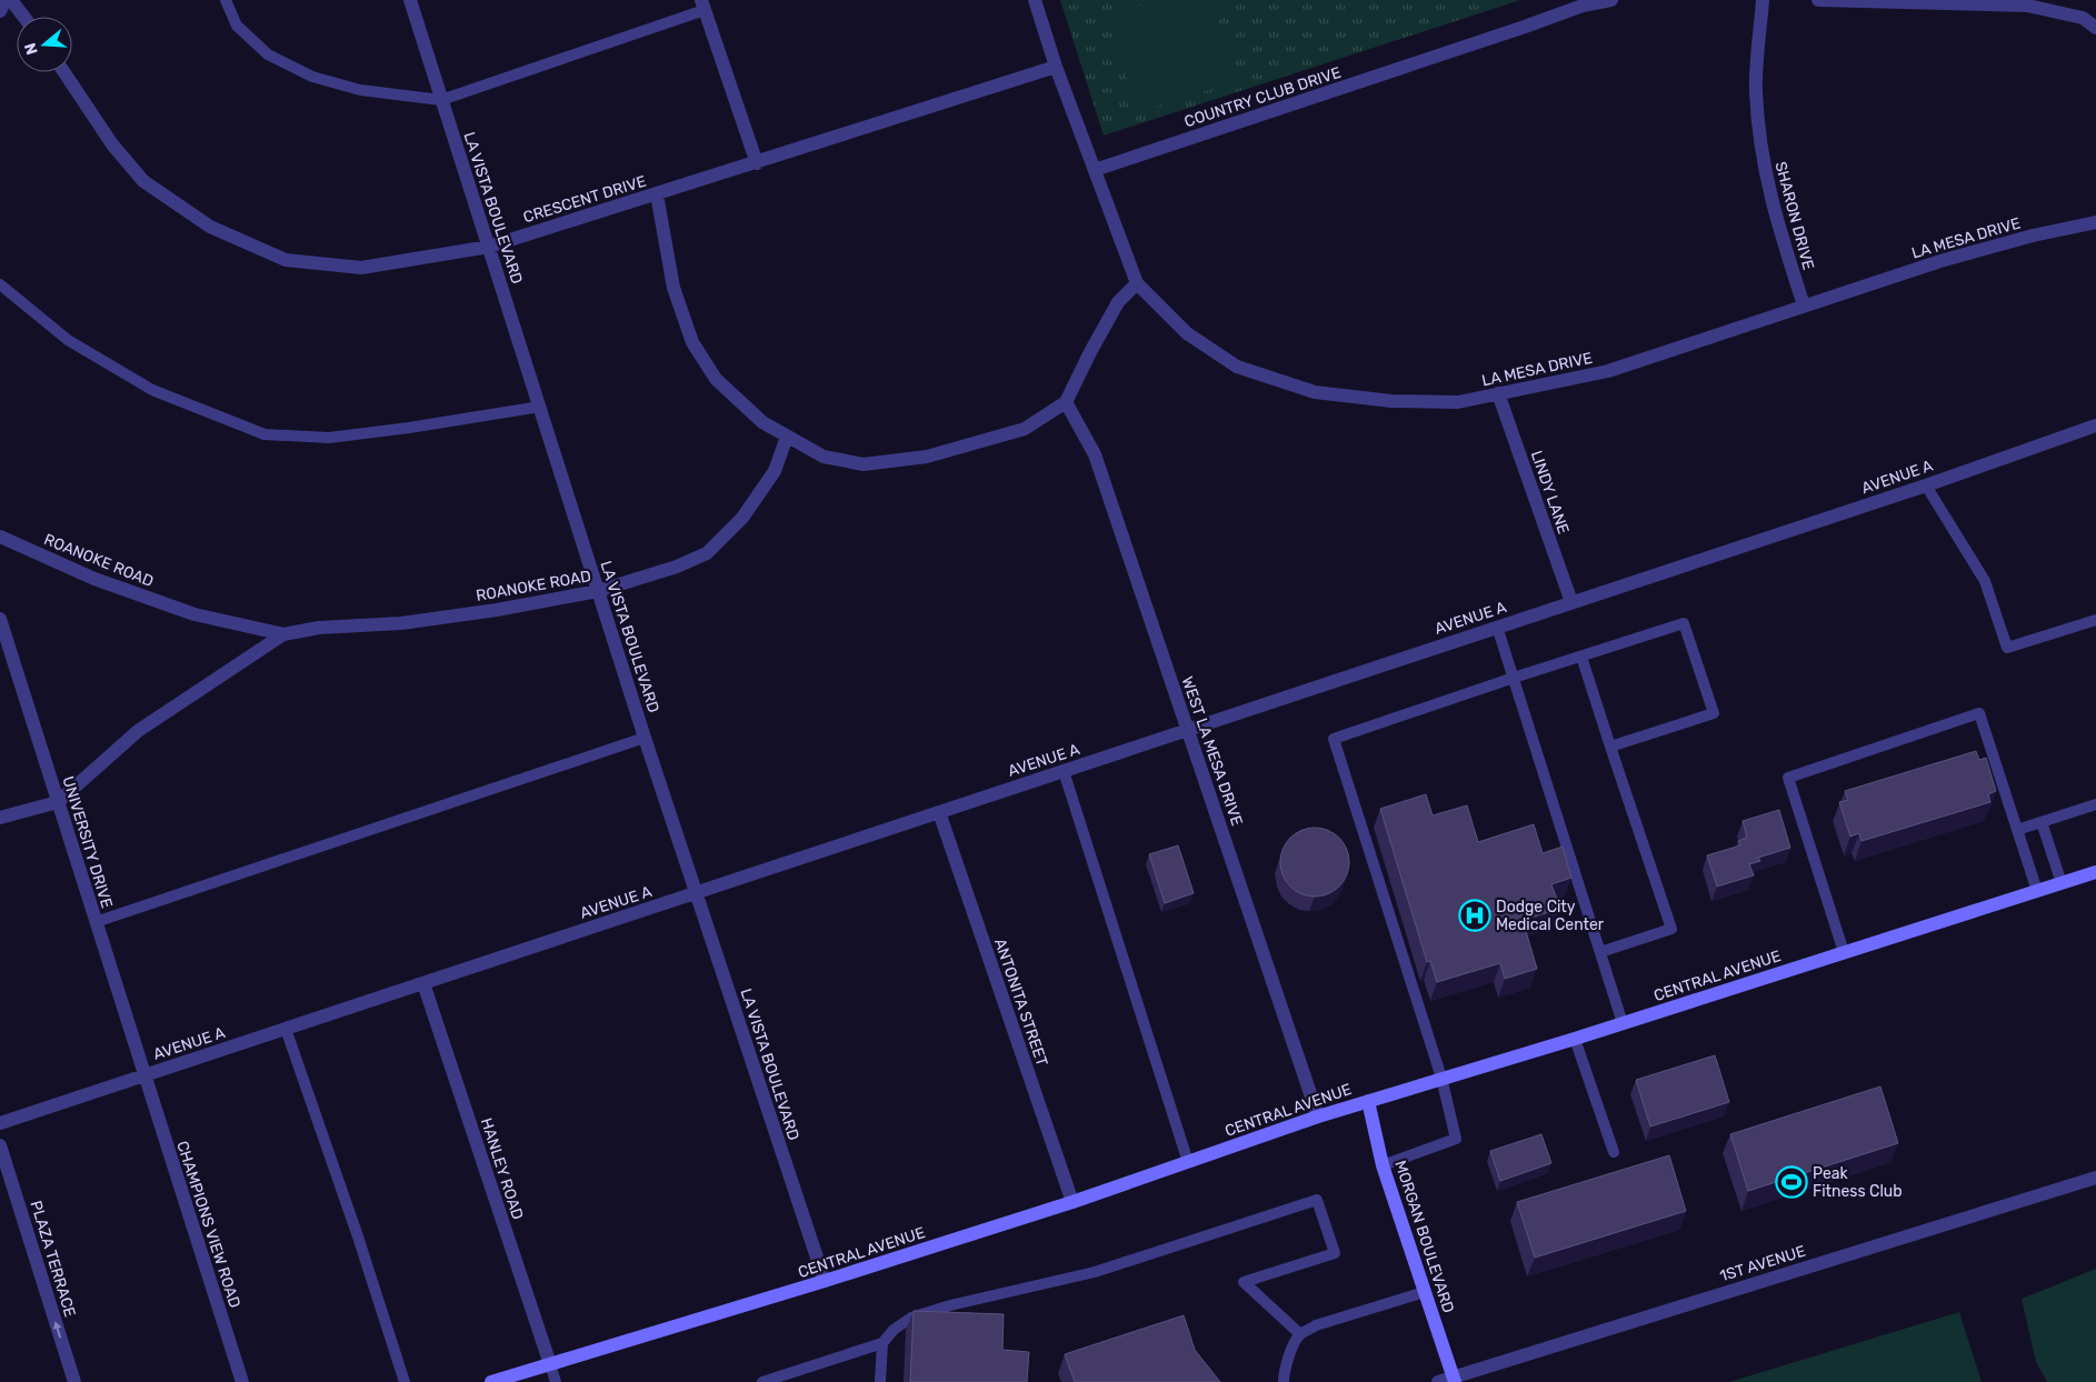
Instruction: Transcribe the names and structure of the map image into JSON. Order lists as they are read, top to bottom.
{
  "streets": {
    "street": [
      "COUNTRY CLUB DRIVE",
      "CRESCENT DRIVE",
      "LA VISTA BOULEVARD",
      "SHARON DRIVE",
      "LA MESA DRIVE",
      "AVENUE A",
      "LINDY LANE",
      "ROANOKE ROAD",
      "WEST LA MESA DRIVE",
      "UNIVERSITY DRIVE",
      "CENTRAL AVENUE",
      "ANTONITA STREET",
      "HANLEY ROAD",
      "CHAMPIONS VIEW ROAD",
      "MORGAN BOULEVARD",
      "PLAZA TERRACE",
      "1ST AVENUE"
    ]
  },
  "crossings": [
    ["CRESCENT DRIVE", "LA VISTA BOULEVARD"],
    ["LA VISTA BOULEVARD", "AVENUE A"],
    ["LA VISTA BOULEVARD", "ROANOKE ROAD"],
    ["LA VISTA BOULEVARD", "CENTRAL AVENUE"],
    ["SHARON DRIVE", "LA MESA DRIVE"],
    ["LA MESA DRIVE", "LINDY LANE"],
    ["AVENUE A", "LINDY LANE"],
    ["AVENUE A", "WEST LA MESA DRIVE"],
    ["AVENUE A", "UNIVERSITY DRIVE"],
    ["AVENUE A", "ANTONITA STREET"],
    ["AVENUE A", "HANLEY ROAD"],
    ["AVENUE A", "CHAMPIONS VIEW ROAD"],
    ["ROANOKE ROAD", "UNIVERSITY DRIVE"],
    ["WEST LA MESA DRIVE", "CENTRAL AVENUE"],
    ["UNIVERSITY DRIVE", "CHAMPIONS VIEW ROAD"],
    ["CENTRAL AVENUE", "ANTONITA STREET"],
    ["CENTRAL AVENUE", "HANLEY ROAD"],
    ["CENTRAL AVENUE", "MORGAN BOULEVARD"],
    ["MORGAN BOULEVARD", "1ST AVENUE"]
  ],
  "one_way": ["PLAZA TERRACE"],
  "places": {
    "hospital": ["Dodge City Medical Center"],
    "sports": ["Peak Fitness Club"]
  },
  "north": "left"
}
